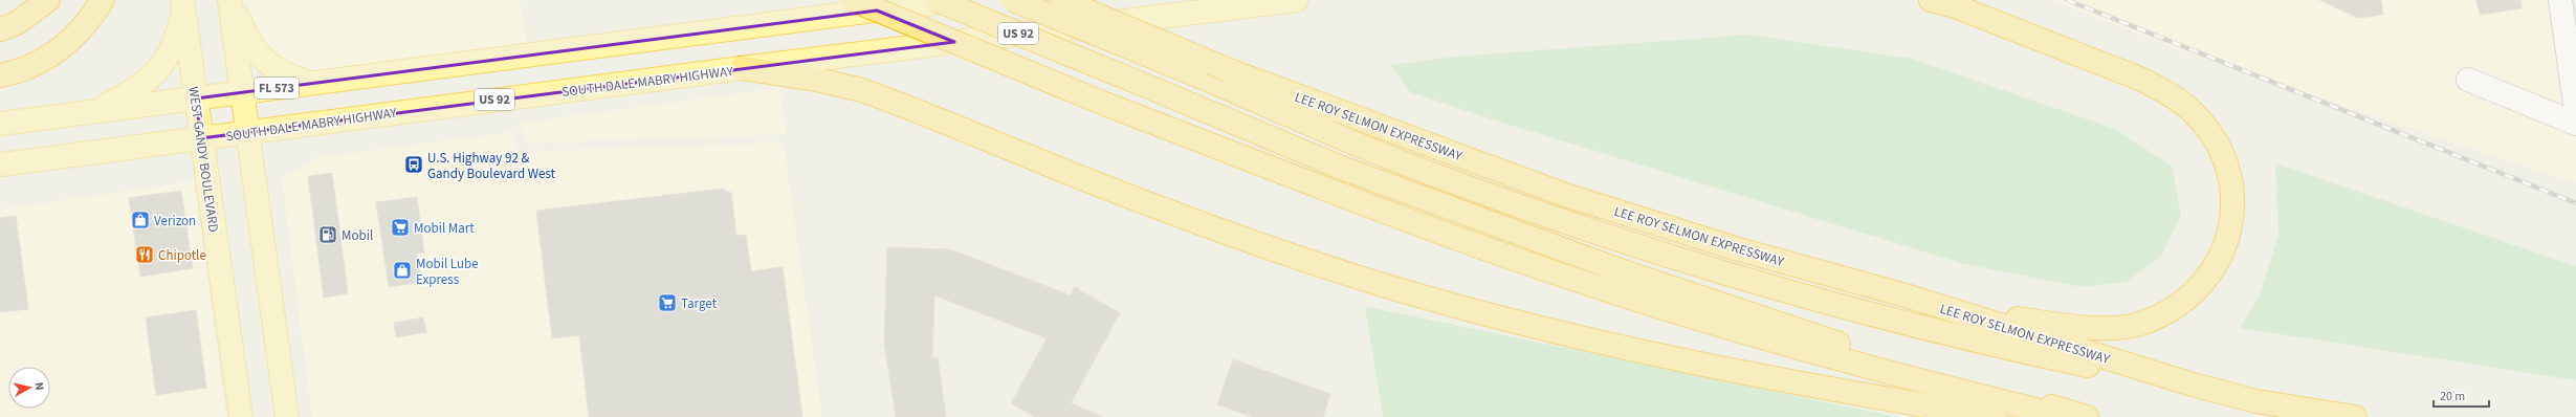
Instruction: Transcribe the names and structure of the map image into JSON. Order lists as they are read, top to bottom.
{
  "streets": {
    "highway": ["LEE ROY SELMON EXPRESSWAY"],
    "main road": [
      "US 92",
      "SOUTH DALE MABRY HIGHWAY",
      "FL 573",
      "WEST GANDY BOULEVARD"
    ]
  },
  "crossings": [
    ["SOUTH DALE MABRY HIGHWAY", "WEST GANDY BOULEVARD"],
    ["FL 573", "WEST GANDY BOULEVARD"]
  ],
  "places": {
    "bus stop": ["U.S. Highway 92 & Gandy Boulevard West"],
    "shop": ["Verizon", "Mobil Lube Express"],
    "supermarket": ["Mobil Mart", "Target"],
    "fuel station": ["Mobil"],
    "restaurant": ["Chipotle"]
  },
  "scale_bar": "20 m",
  "north": "right"
}
